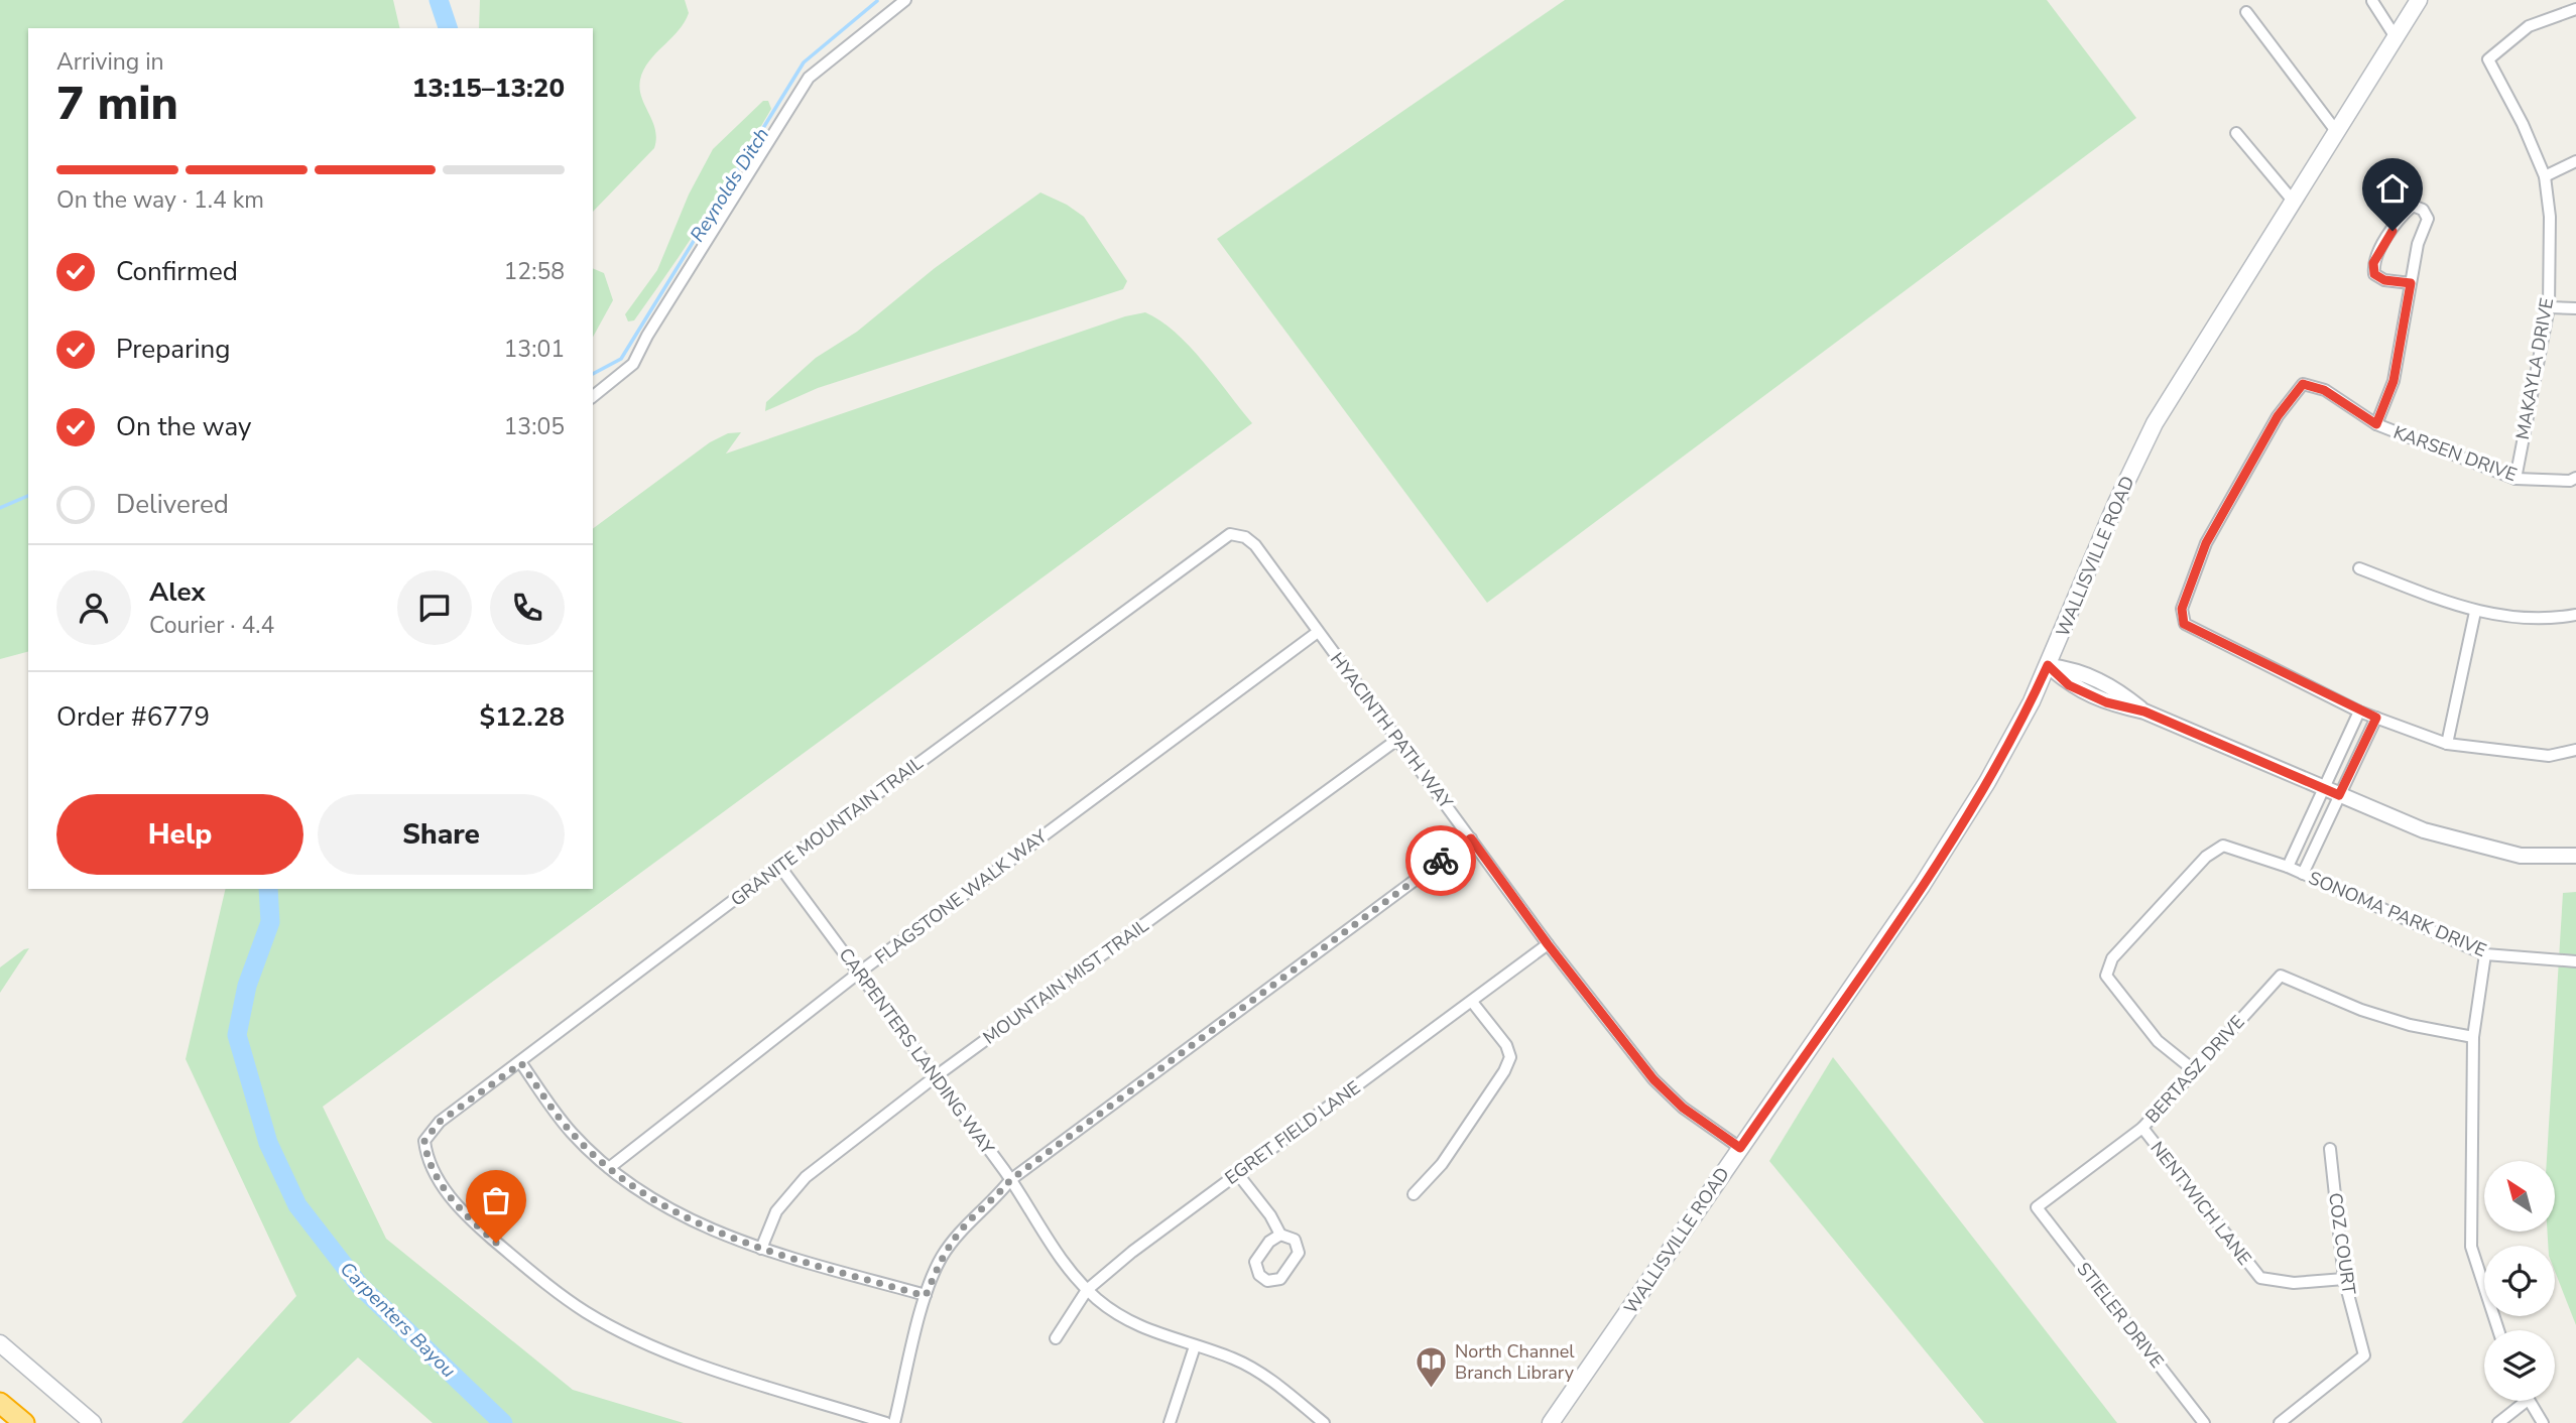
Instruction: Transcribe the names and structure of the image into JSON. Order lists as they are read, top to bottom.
{
  "streets": {
    "main road": ["WALLISVILLE ROAD"],
    "street": [
      "MAKAYLA DRIVE",
      "KARSEN DRIVE",
      "HYACINTH PATH WAY",
      "GRANITE MOUNTAIN TRAIL",
      "FLAGSTONE WALK WAY",
      "SONOMA PARK DRIVE",
      "MOUNTAIN MIST TRAIL",
      "CARPENTERS LANDING WAY",
      "BERTASZ DRIVE",
      "EGRET FIELD LANE",
      "NENTWICH LANE",
      "COZ COURT",
      "STIELER DRIVE"
    ]
  },
  "crossings": [
    ["MAKAYLA DRIVE", "KARSEN DRIVE"],
    ["WALLISVILLE ROAD", "HYACINTH PATH WAY"],
    ["HYACINTH PATH WAY", "GRANITE MOUNTAIN TRAIL"],
    ["HYACINTH PATH WAY", "FLAGSTONE WALK WAY"],
    ["HYACINTH PATH WAY", "MOUNTAIN MIST TRAIL"],
    ["HYACINTH PATH WAY", "EGRET FIELD LANE"],
    ["GRANITE MOUNTAIN TRAIL", "CARPENTERS LANDING WAY"],
    ["FLAGSTONE WALK WAY", "CARPENTERS LANDING WAY"],
    ["SONOMA PARK DRIVE", "BERTASZ DRIVE"],
    ["MOUNTAIN MIST TRAIL", "CARPENTERS LANDING WAY"],
    ["CARPENTERS LANDING WAY", "EGRET FIELD LANE"],
    ["BERTASZ DRIVE", "NENTWICH LANE"],
    ["BERTASZ DRIVE", "STIELER DRIVE"],
    ["NENTWICH LANE", "COZ COURT"]
  ],
  "water": ["Reynolds Ditch", "Carpenters Bayou"],
  "places": {
    "library": ["North Channel Branch Library"]
  },
  "north": "top left",
  "page": {
    "heading": ["7 min", "Arriving in", "13:15–13:20"],
    "panel": [
      "Alex",
      "Courier · 4.4",
      "Order #6779",
      "$12.28"
    ],
    "bar": "On the way · 1.4 km",
    "list": [
      ["Confirmed", "12:58"],
      ["Preparing", "13:01"],
      ["On the way", "13:05"],
      "Delivered"
    ],
    "buttons": ["Help", "Share"]
  }
}
